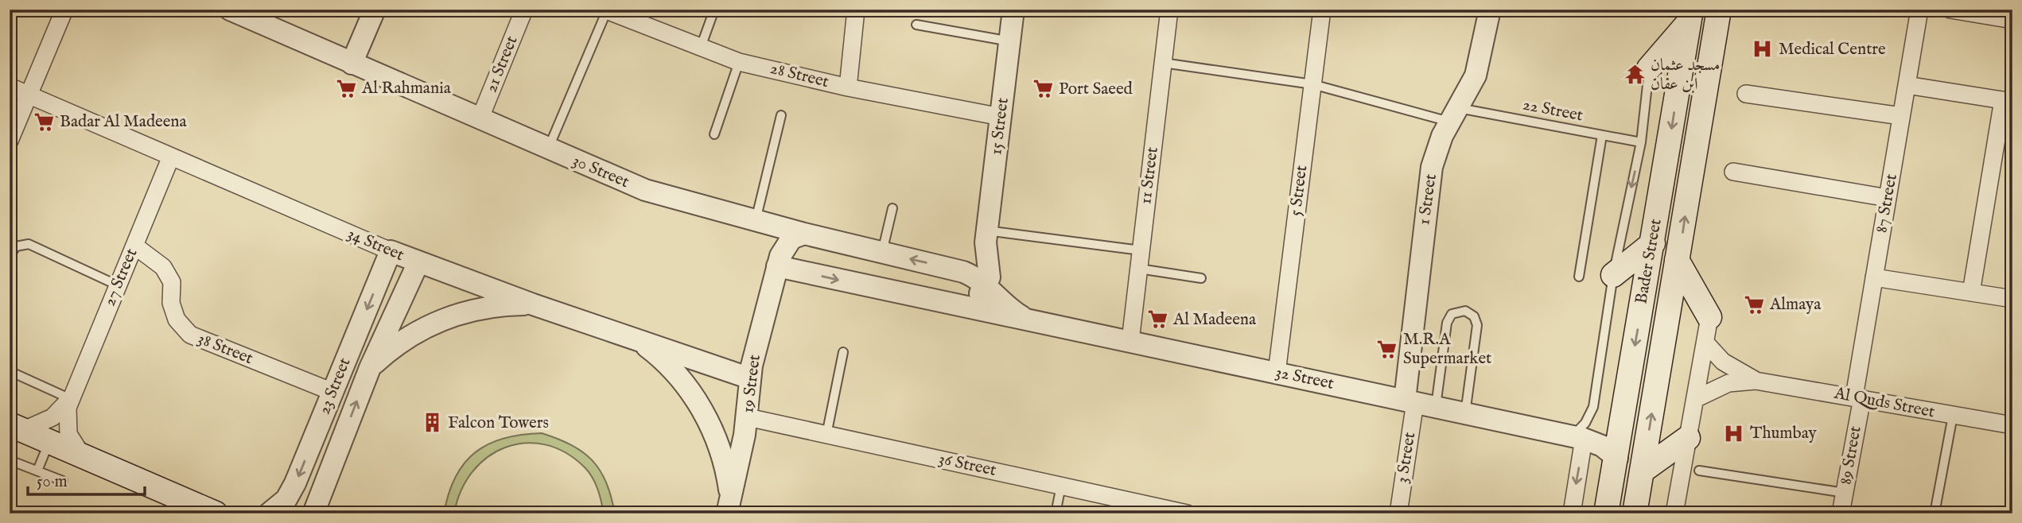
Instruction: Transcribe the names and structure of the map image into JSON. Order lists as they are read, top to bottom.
{
  "streets": {
    "main road": ["Bader Street"],
    "street": [
      "21 Street",
      "28 Street",
      "15 Street",
      "30 Street",
      "11 Street",
      "5 Street",
      "1 Street",
      "87 Street",
      "34 Street",
      "27 Street",
      "38 Street",
      "32 Street",
      "19 Street",
      "23 Street",
      "Al Quds Street",
      "89 Street",
      "3 Street",
      "36 Street"
    ],
    "lane": ["22 Street"]
  },
  "crossings": [
    ["21 Street", "30 Street"],
    ["28 Street", "15 Street"],
    ["22 Street", "11 Street"],
    ["22 Street", "5 Street"],
    ["22 Street", "1 Street"],
    ["15 Street", "30 Street"],
    ["15 Street", "32 Street"],
    ["30 Street", "32 Street"],
    ["30 Street", "19 Street"],
    ["11 Street", "32 Street"],
    ["5 Street", "32 Street"],
    ["1 Street", "32 Street"],
    ["1 Street", "3 Street"],
    ["87 Street", "Al Quds Street"],
    ["87 Street", "89 Street"],
    ["34 Street", "27 Street"],
    ["34 Street", "19 Street"],
    ["34 Street", "23 Street"],
    ["Bader Street", "32 Street"],
    ["27 Street", "38 Street"],
    ["38 Street", "23 Street"],
    ["32 Street", "3 Street"],
    ["19 Street", "36 Street"],
    ["Al Quds Street", "89 Street"]
  ],
  "places": {
    "hospital": ["Medical Centre", "Thumbay"],
    "temple": ["مسجد عثمان ابن عفان"],
    "supermarket": [
      "Al Rahmania",
      "Port Saeed",
      "Badar Al Madeena",
      "Almaya",
      "Al Madeena",
      "M.R.A Supermarket"
    ],
    "building": ["Falcon Towers"]
  },
  "scale_bar": "50 m"
}
